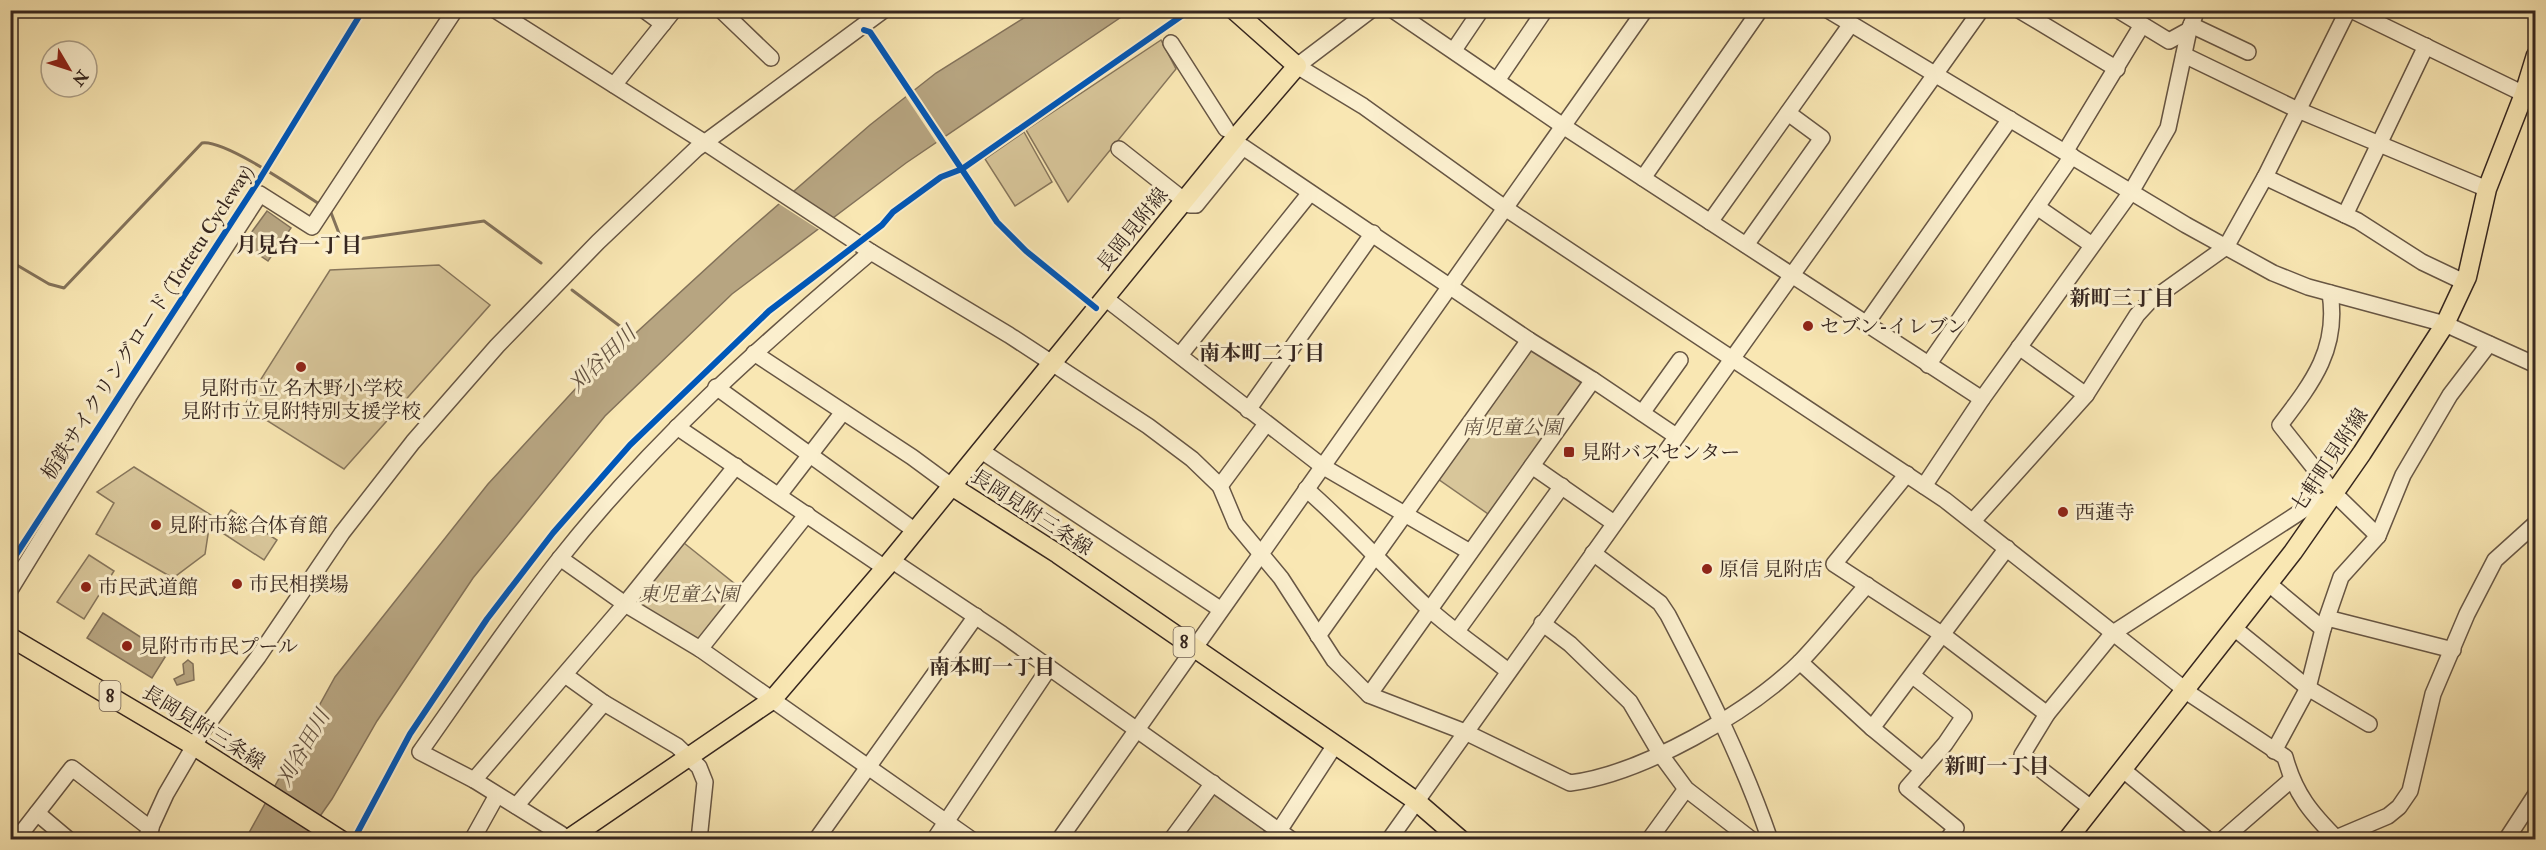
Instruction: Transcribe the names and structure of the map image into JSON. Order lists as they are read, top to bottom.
{
  "streets": {
    "main road": [
      "長岡見附線",
      "七軒町見附線",
      "長岡見附三条線",
      "8"
    ],
    "cycle path": ["栃鉄サイクリングロード (Tottetu Cycleway)"]
  },
  "crossings": [
    ["長岡見附線", "長岡見附三条線"]
  ],
  "districts": [
    "月見台一丁目",
    "新町三丁目",
    "南本町二丁目",
    "南本町一丁目",
    "新町一丁目"
  ],
  "water": ["刈谷田川"],
  "parks": ["南児童公園", "東児童公園"],
  "places": {
    "other": [
      "セブン-イレブン",
      "見附市立 名木野小学校 見附市立見附特別支援学校",
      "西蓮寺",
      "見附市総合体育館",
      "原信 見附店",
      "市民相撲場",
      "市民武道館",
      "見附市市民プール"
    ],
    "transit": ["見附バスセンター"]
  },
  "north": "bottom right"
}
